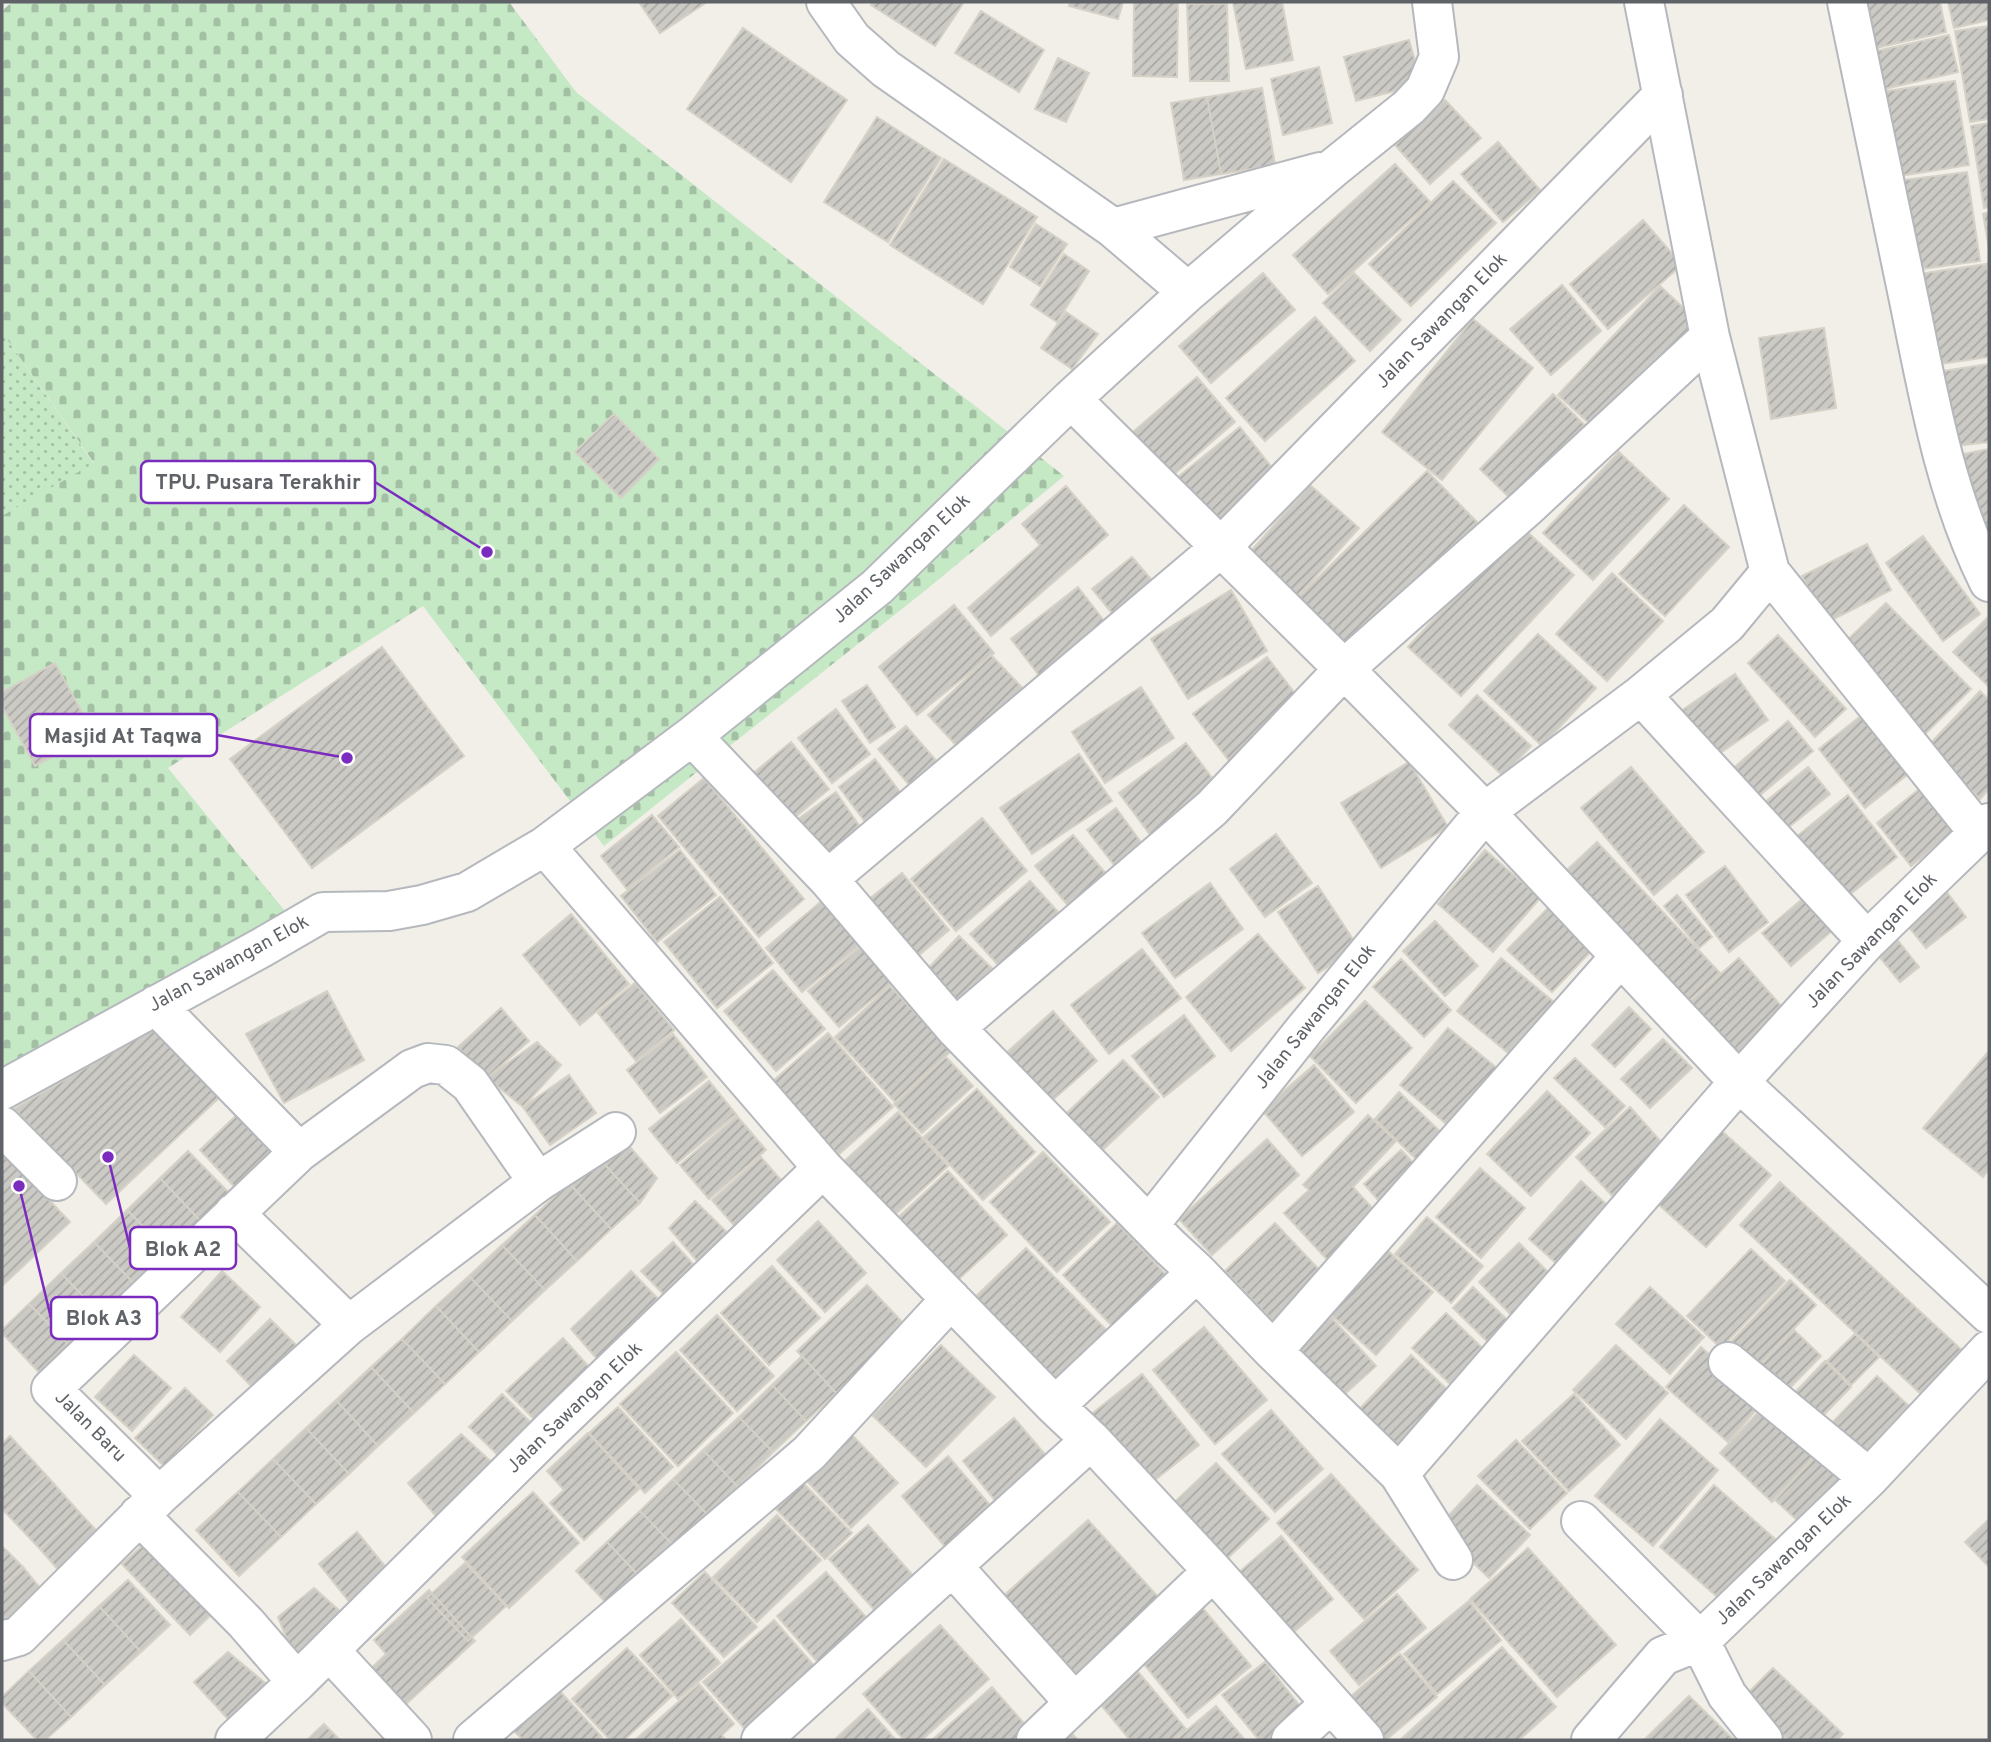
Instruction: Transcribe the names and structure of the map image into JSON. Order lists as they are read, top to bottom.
{
  "streets": {
    "street": ["Jalan Sawangan Elok", "Jalan Baru"]
  },
  "crossings": [
    ["Jalan Sawangan Elok", "Jalan Baru"]
  ],
  "places": [
    "TPU. Pusara Terakhir",
    "Masjid At Taqwa",
    "Blok A2",
    "Blok A3"
  ]
}
